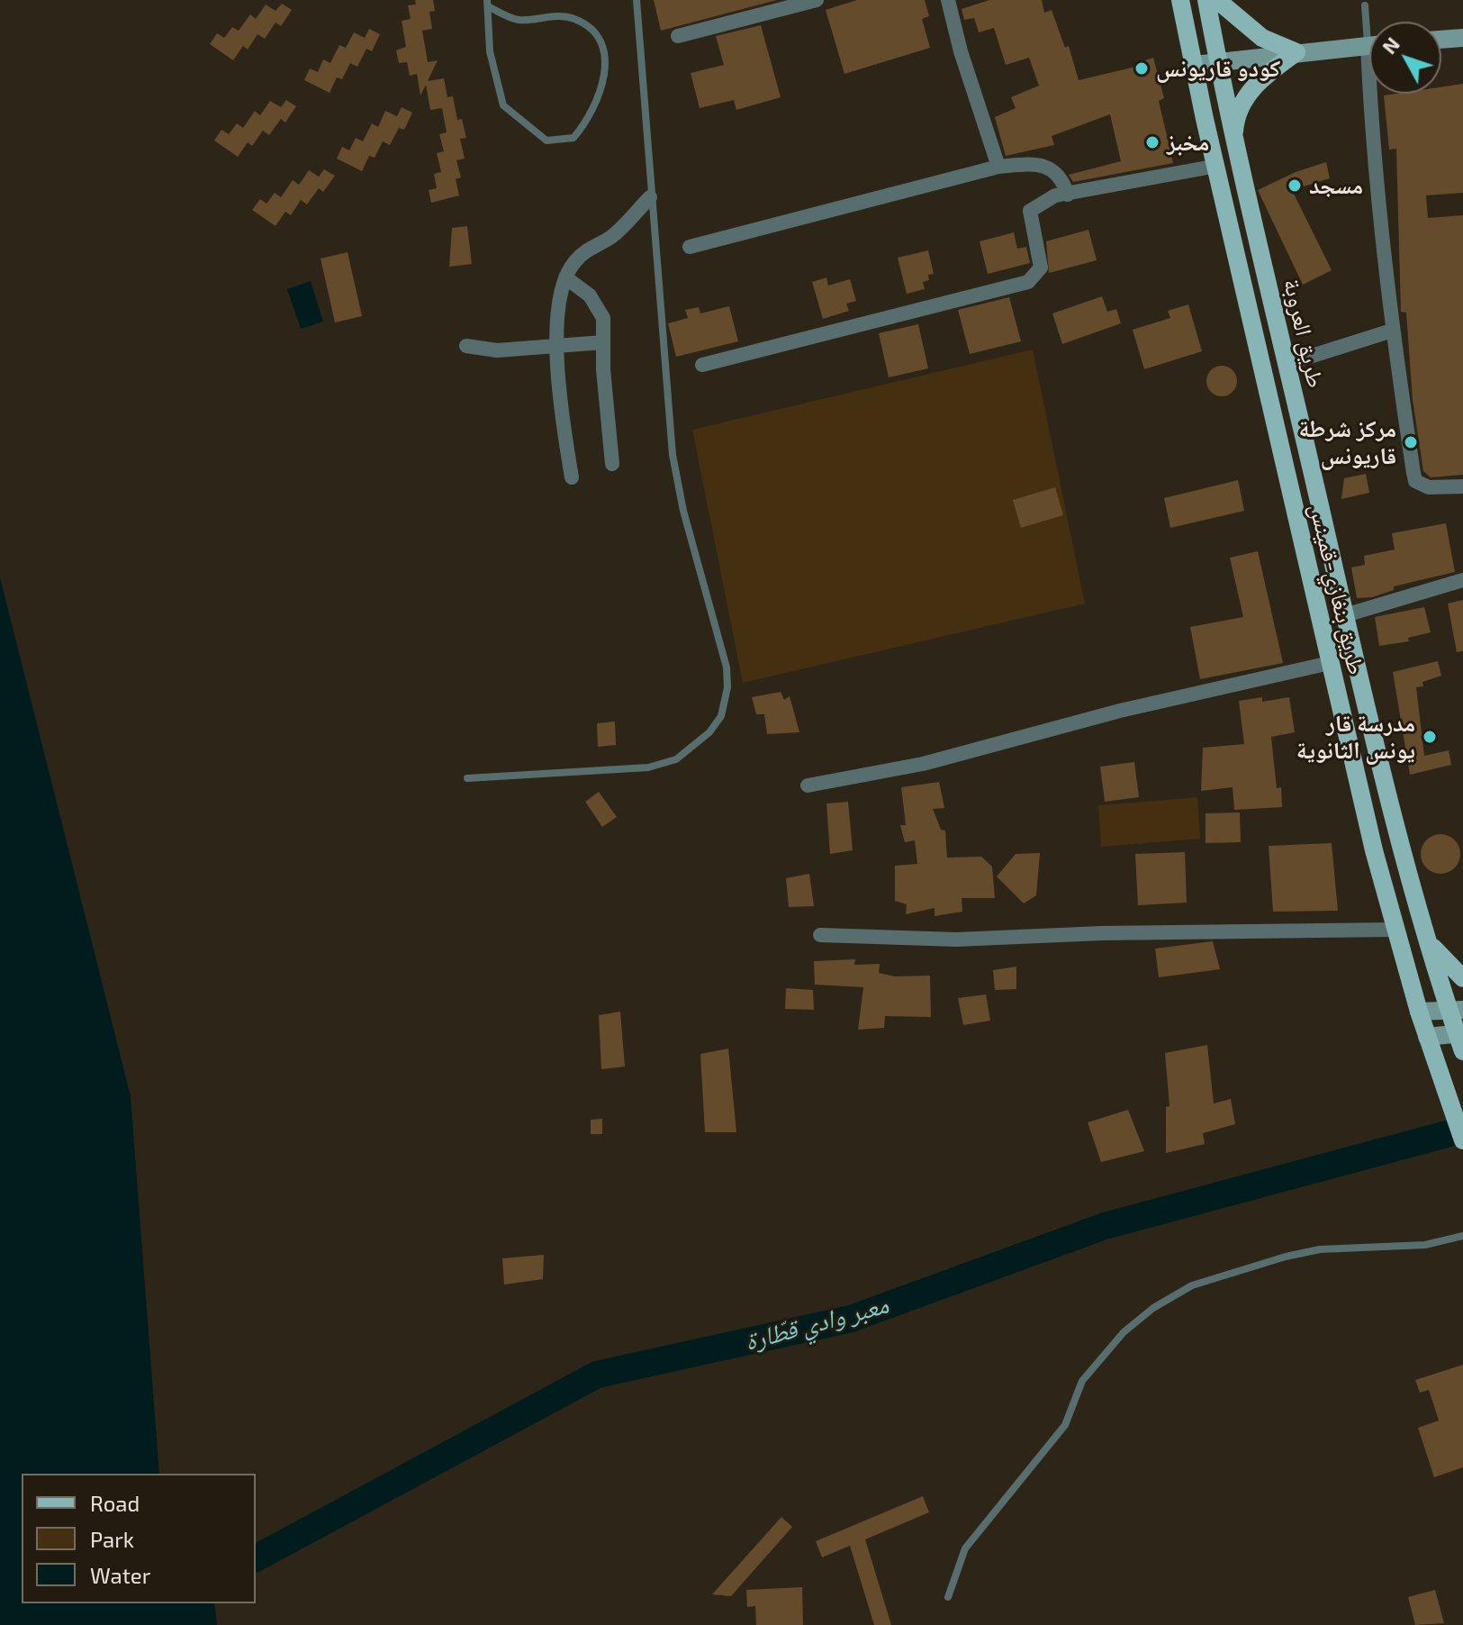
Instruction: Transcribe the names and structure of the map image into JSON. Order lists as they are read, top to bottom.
{
  "streets": {
    "main road": ["طريق العروبة", "طريق بنغازي-قمينس"]
  },
  "water": ["معبر وادي قطّارة"],
  "places": [
    "كودو قاريونس",
    "مخبز",
    "مسجد",
    "مركز شرطة قاريونس",
    "مدرسة قار يونس الثانوية"
  ],
  "legend": ["Road", "Park", "Water"],
  "north": "top left"
}
